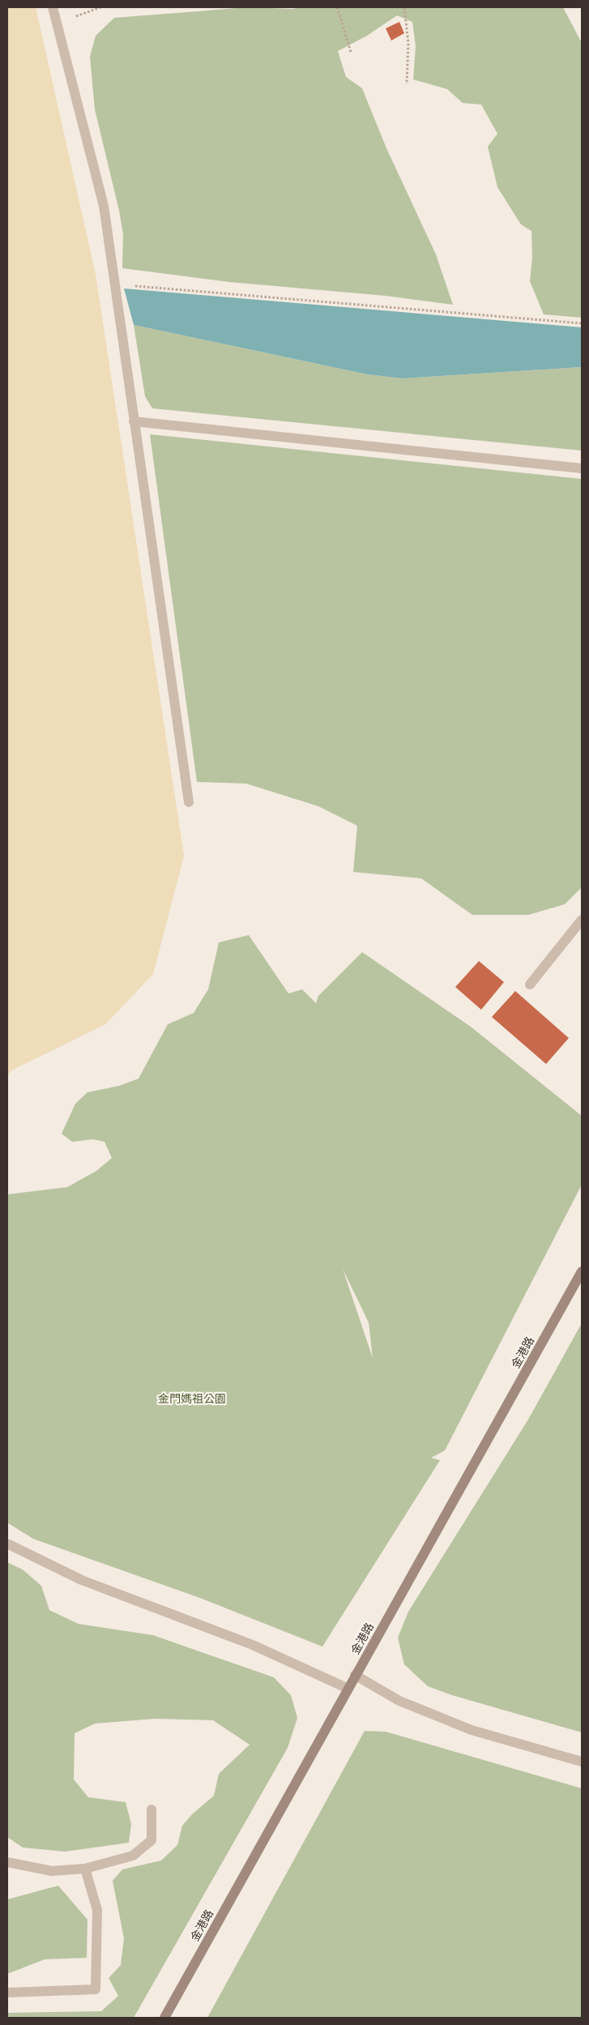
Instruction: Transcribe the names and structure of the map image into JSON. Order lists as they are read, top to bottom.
{
  "streets": {
    "main road": ["金港路"]
  },
  "parks": ["金門媽祖公園"]
}
